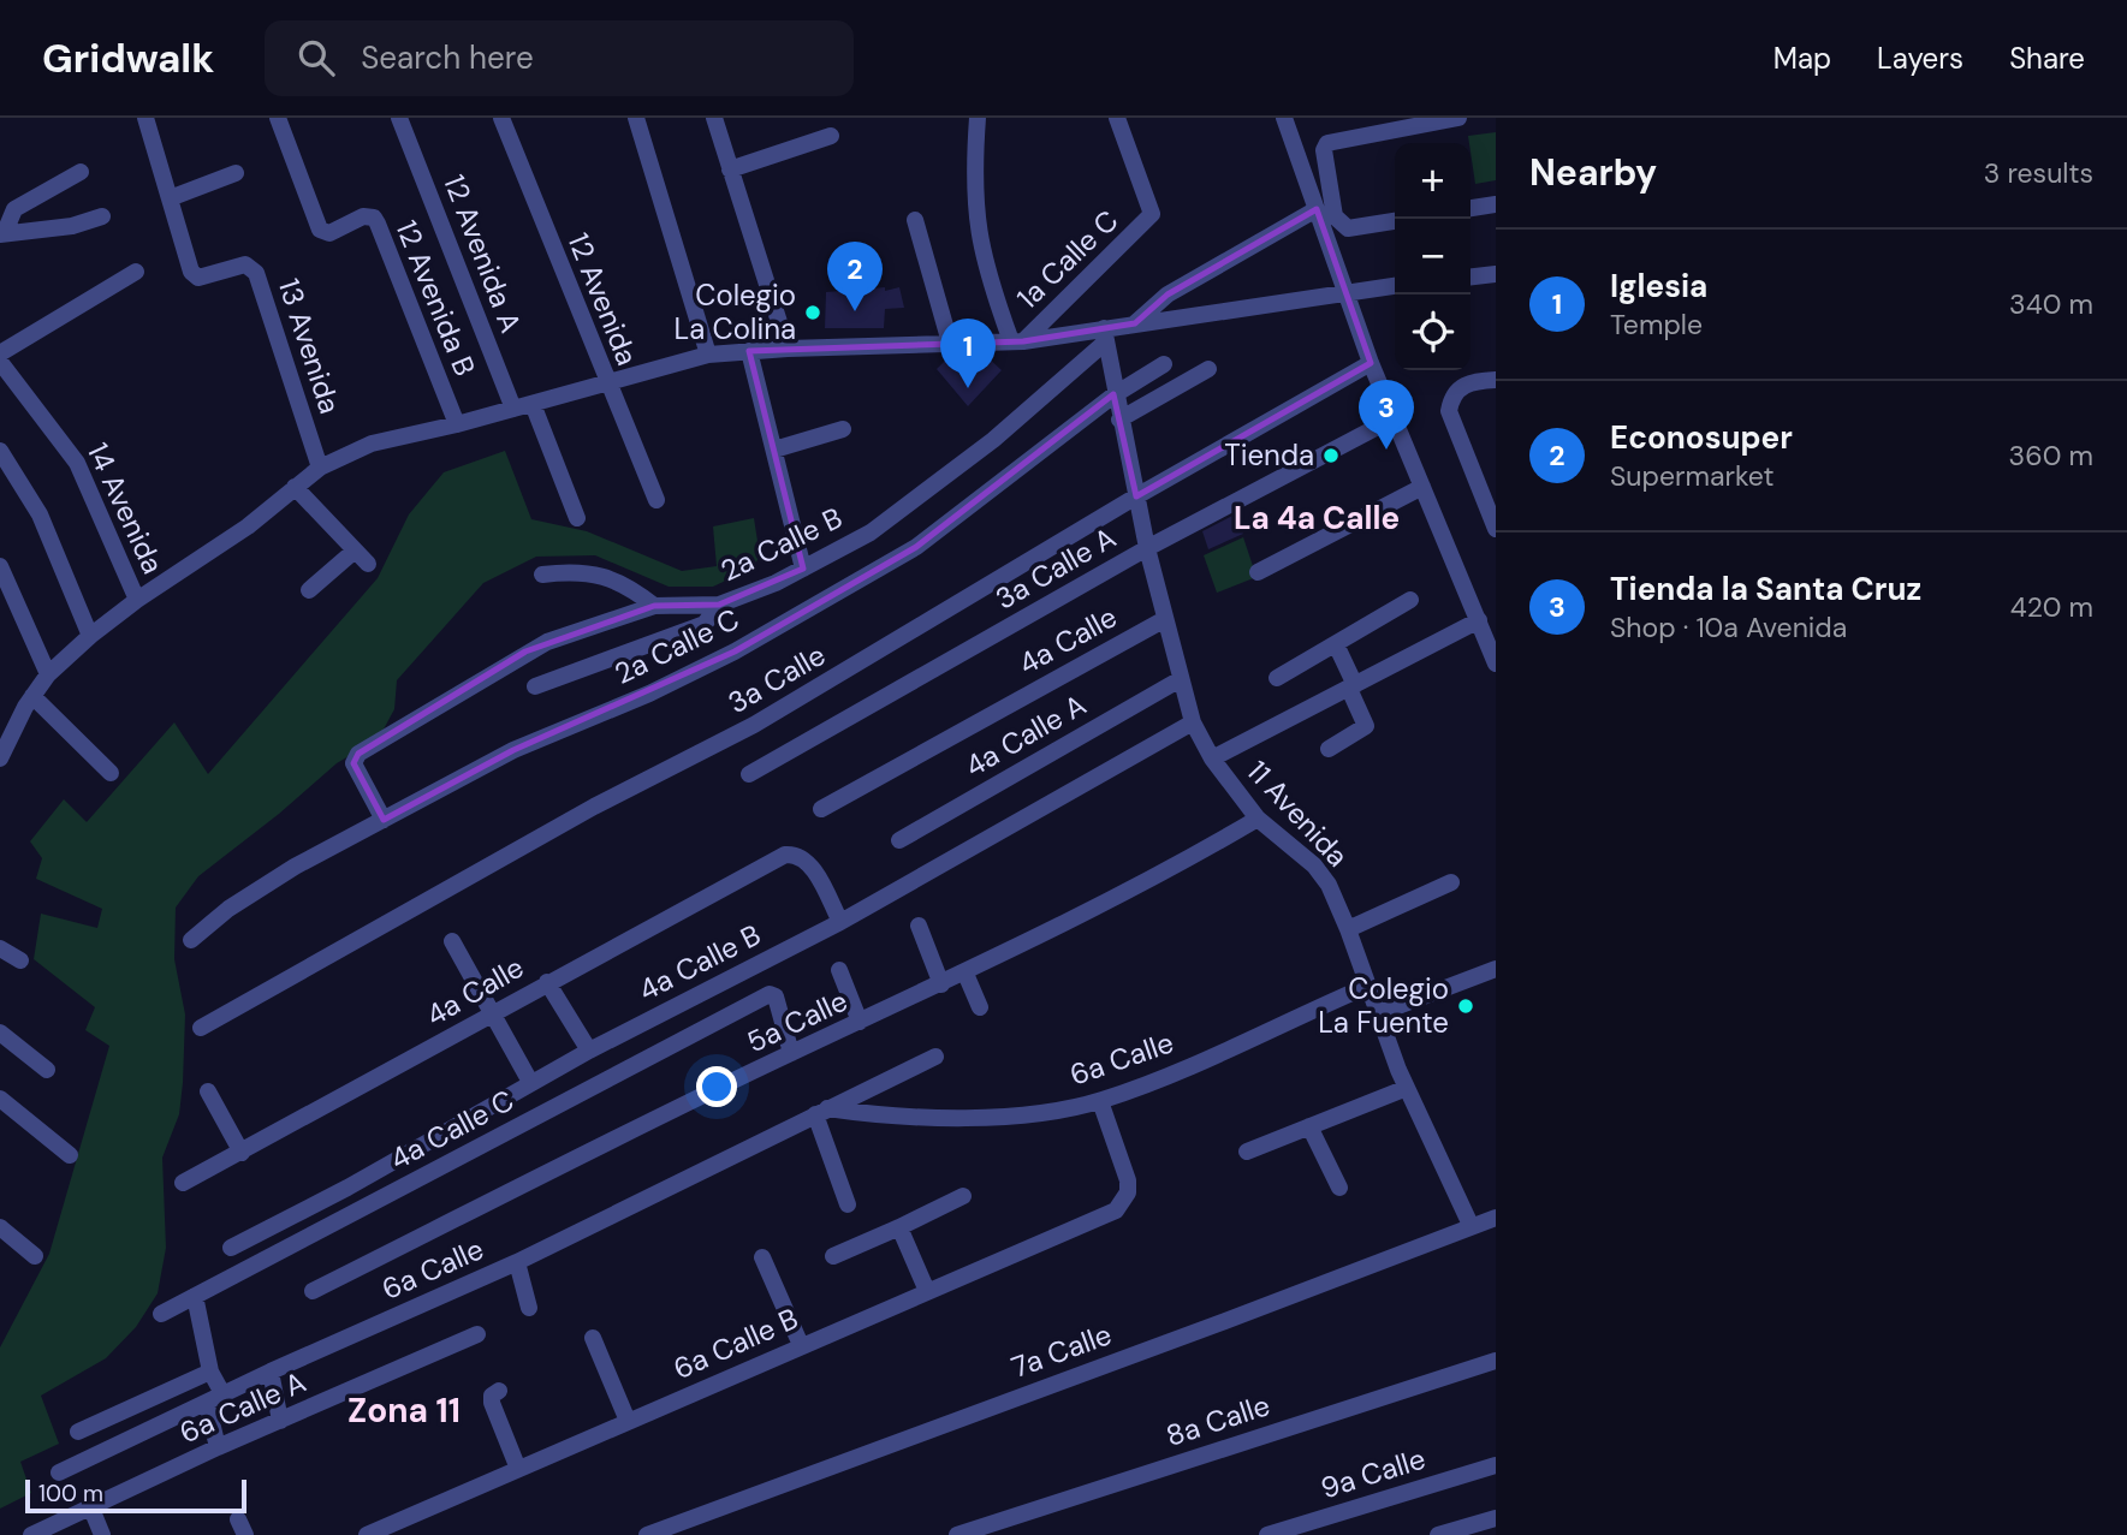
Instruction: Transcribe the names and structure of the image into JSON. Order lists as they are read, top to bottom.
{
  "streets": {
    "street": [
      "12 Avenida A",
      "1a Calle C",
      "12 Avenida B",
      "12 Avenida",
      "13 Avenida",
      "14 Avenida",
      "2a Calle B",
      "3a Calle A",
      "4a Calle",
      "2a Calle C",
      "3a Calle",
      "4a Calle A",
      "11 Avenida",
      "4a Calle B",
      "5a Calle",
      "6a Calle",
      "4a Calle C",
      "6a Calle B",
      "7a Calle",
      "6a Calle A",
      "8a Calle",
      "9a Calle"
    ]
  },
  "crossings": [
    ["2a Calle B", "2a Calle C"],
    ["2a Calle B", "11 Avenida"],
    ["3a Calle A", "11 Avenida"],
    ["4a Calle", "11 Avenida"],
    ["4a Calle", "4a Calle B"],
    ["2a Calle C", "11 Avenida"],
    ["3a Calle", "11 Avenida"],
    ["4a Calle A", "11 Avenida"],
    ["11 Avenida", "4a Calle B"],
    ["11 Avenida", "5a Calle"],
    ["11 Avenida", "6a Calle"],
    ["11 Avenida", "7a Calle"],
    ["5a Calle", "4a Calle C"],
    ["6a Calle", "6a Calle B"]
  ],
  "districts": ["La 4a Calle", "Zona 11"],
  "places": ["Colegio La Colina", "Tienda", "Colegio La Fuente"],
  "scale_bar": "100 m",
  "page": {
    "header": "Gridwalk",
    "search": "Search here",
    "nav": ["Map", "Layers", "Share"],
    "heading": ["Nearby", "3 results"],
    "map_buttons": ["+", "−"],
    "list": [
      {
        "mark": "1",
        "name": "Iglesia",
        "note": "Temple",
        "value": "340 m"
      },
      {
        "mark": "2",
        "name": "Econosuper",
        "note": "Supermarket",
        "value": "360 m"
      },
      {
        "mark": "3",
        "name": "Tienda la Santa Cruz",
        "note": "Shop · 10a Avenida",
        "value": "420 m"
      }
    ],
    "pins": ["2", "1", "3"],
    "scale": "100 m"
  }
}
